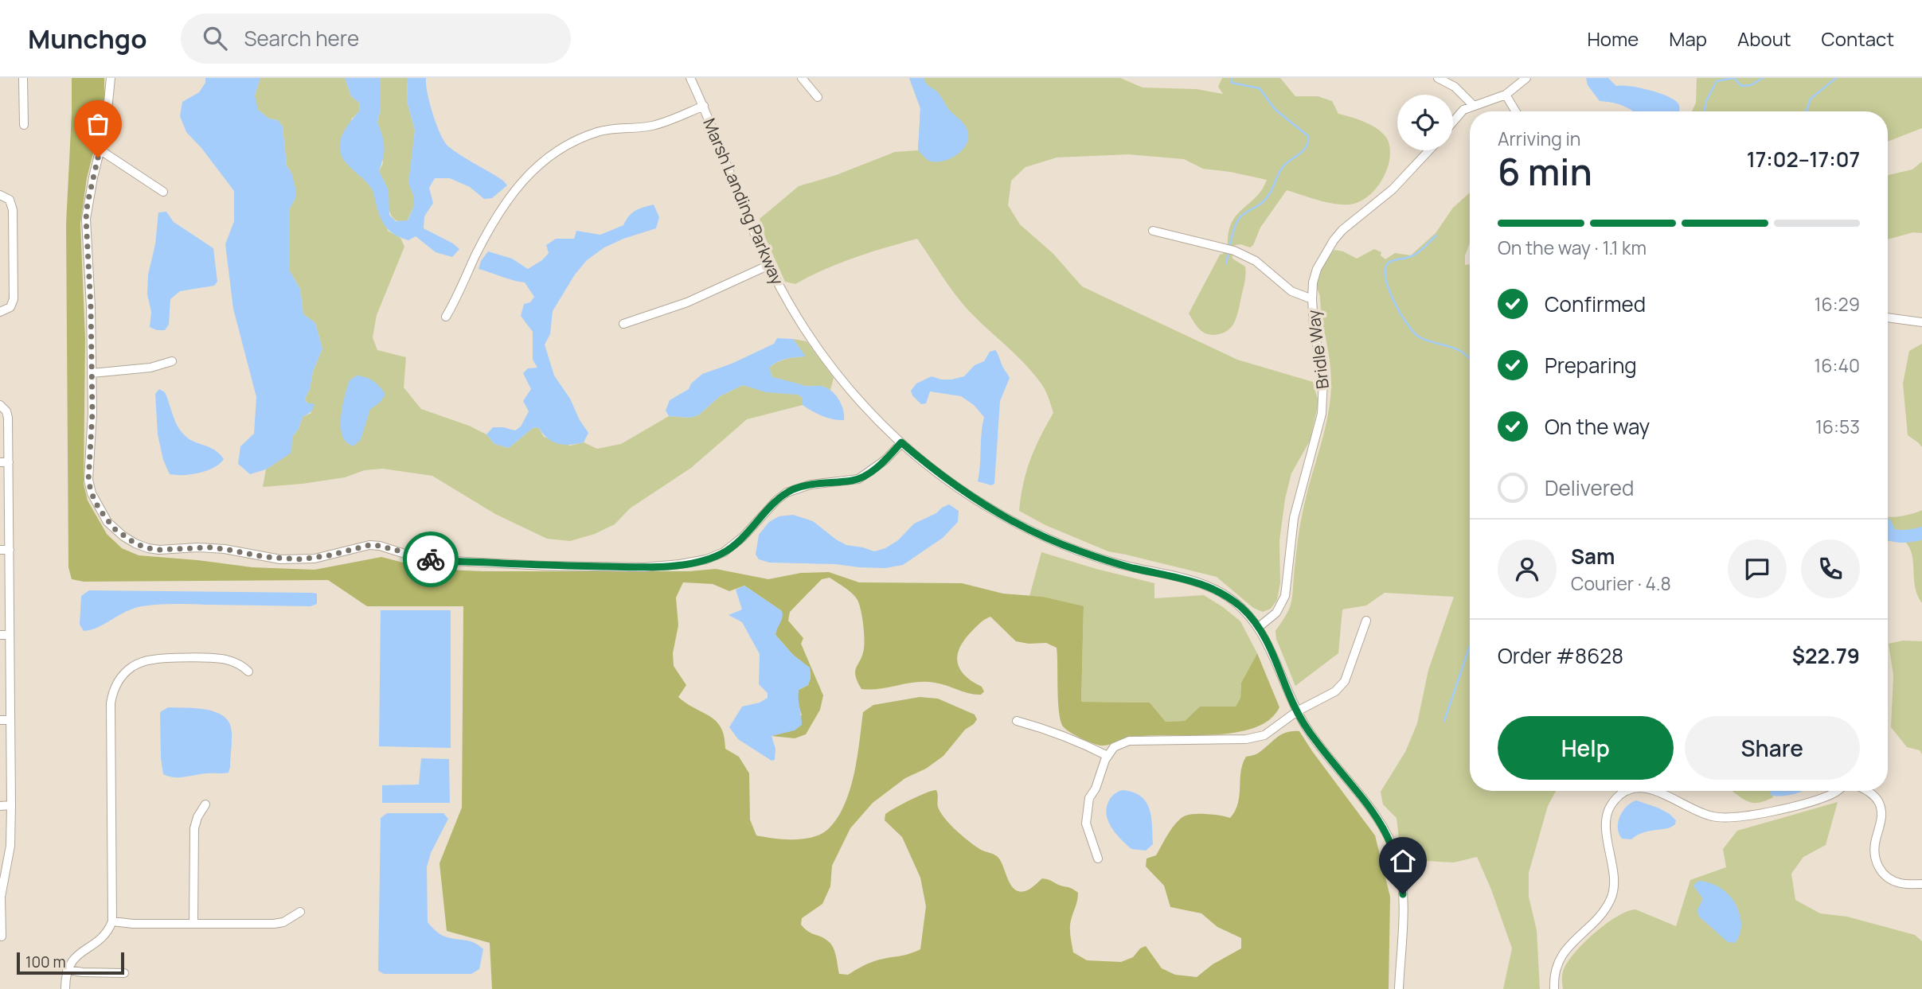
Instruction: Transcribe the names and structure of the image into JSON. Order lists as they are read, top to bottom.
{
  "streets": {
    "street": ["Marsh Landing Parkway", "Bridle Way"]
  },
  "crossings": [
    ["Marsh Landing Parkway", "Bridle Way"]
  ],
  "scale_bar": "100 m",
  "page": {
    "header": "Munchgo",
    "search": "Search here",
    "nav": [
      "Home",
      "Map",
      "About",
      "Contact"
    ],
    "heading": ["6 min", "Arriving in", "17:02–17:07"],
    "panel": [
      "Sam",
      "Courier · 4.8",
      "Order #8628",
      "$22.79"
    ],
    "bar": "On the way · 1.1 km",
    "list": [
      ["Confirmed", "16:29"],
      ["Preparing", "16:40"],
      ["On the way", "16:53"],
      "Delivered"
    ],
    "buttons": ["Help", "Share"],
    "scale": "100 m"
  }
}
